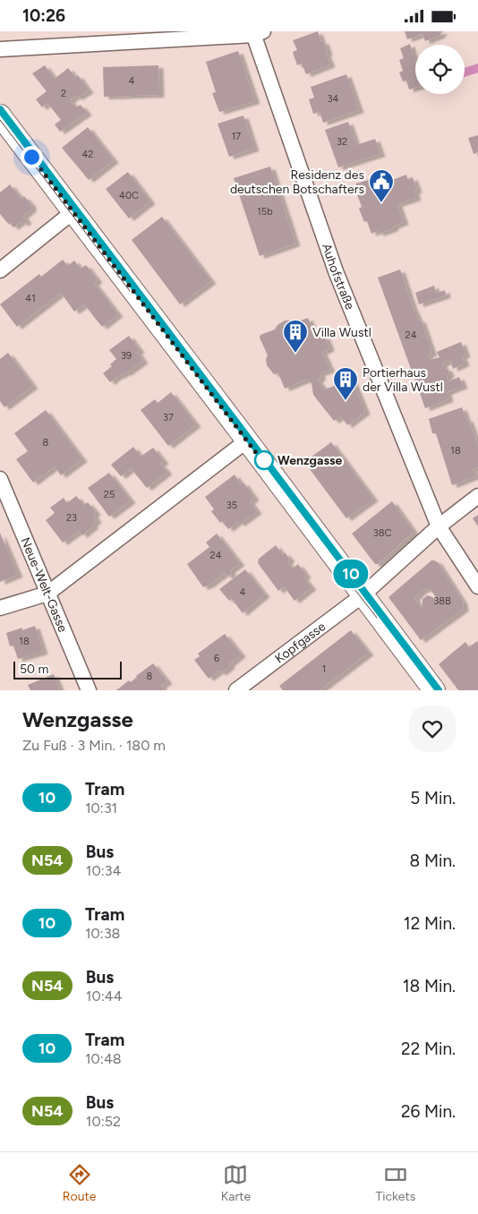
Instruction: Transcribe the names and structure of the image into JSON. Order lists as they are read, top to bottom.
{
  "streets": {
    "street": ["Auhofstraße", "Neue-Welt-Gasse", "Kopfgasse"]
  },
  "crossings": [
    ["Auhofstraße", "Kopfgasse"]
  ],
  "places": {
    "public building": ["Residenz des deutschen Botschafters"],
    "building": ["Villa Wustl", "Portierhaus der Villa Wustl"],
    "other": ["Wenzgasse"]
  },
  "lines": ["tram line 10"],
  "house_numbers": [
    "4",
    "2",
    "34",
    "17",
    "32",
    "42",
    "40C",
    "15b",
    "41",
    "24",
    "39",
    "37",
    "8",
    "18",
    "25",
    "35",
    "23",
    "38C",
    "24",
    "4",
    "38B",
    "18",
    "6",
    "1",
    "8"
  ],
  "scale_bar": "50 m",
  "page": {
    "status": "10:26",
    "on_map": "10",
    "scale": "50 m",
    "heading": ["Wenzgasse", "Zu Fuß · 3 Min. · 180 m"],
    "list": [
      {
        "mark": "10",
        "name": "Tram",
        "note": "10:31",
        "value": "5 Min."
      },
      {
        "mark": "N54",
        "name": "Bus",
        "note": "10:34",
        "value": "8 Min."
      },
      {
        "mark": "10",
        "name": "Tram",
        "note": "10:38",
        "value": "12 Min."
      },
      {
        "mark": "N54",
        "name": "Bus",
        "note": "10:44",
        "value": "18 Min."
      },
      {
        "mark": "10",
        "name": "Tram",
        "note": "10:48",
        "value": "22 Min."
      },
      {
        "mark": "N54",
        "name": "Bus",
        "note": "10:52",
        "value": "26 Min."
      }
    ],
    "tabs": ["Route", "Karte", "Tickets"]
  }
}
